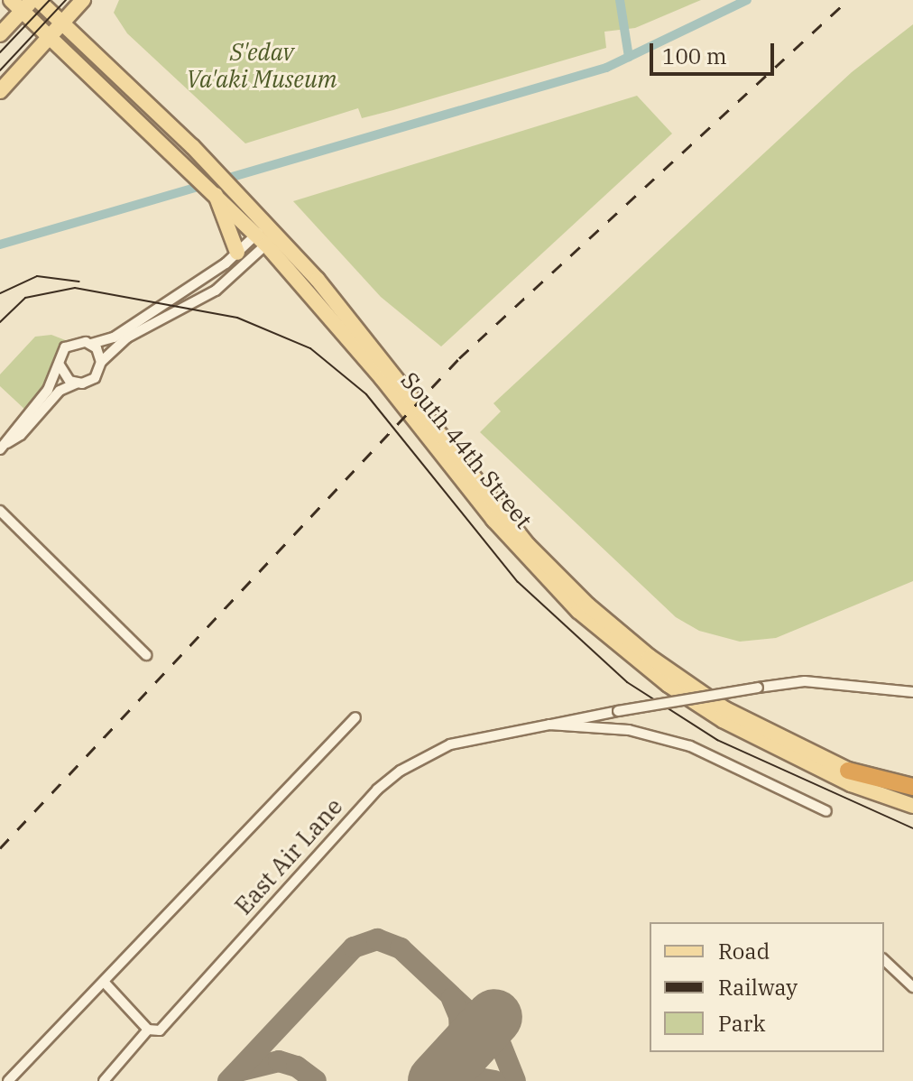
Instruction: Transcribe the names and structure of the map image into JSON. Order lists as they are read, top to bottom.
{
  "streets": {
    "main road": ["South 44th Street"],
    "street": ["East Air Lane"]
  },
  "parks": ["S'edav Va'aki Museum"],
  "legend": ["Road", "Railway", "Park"],
  "scale_bar": "100 m"
}
